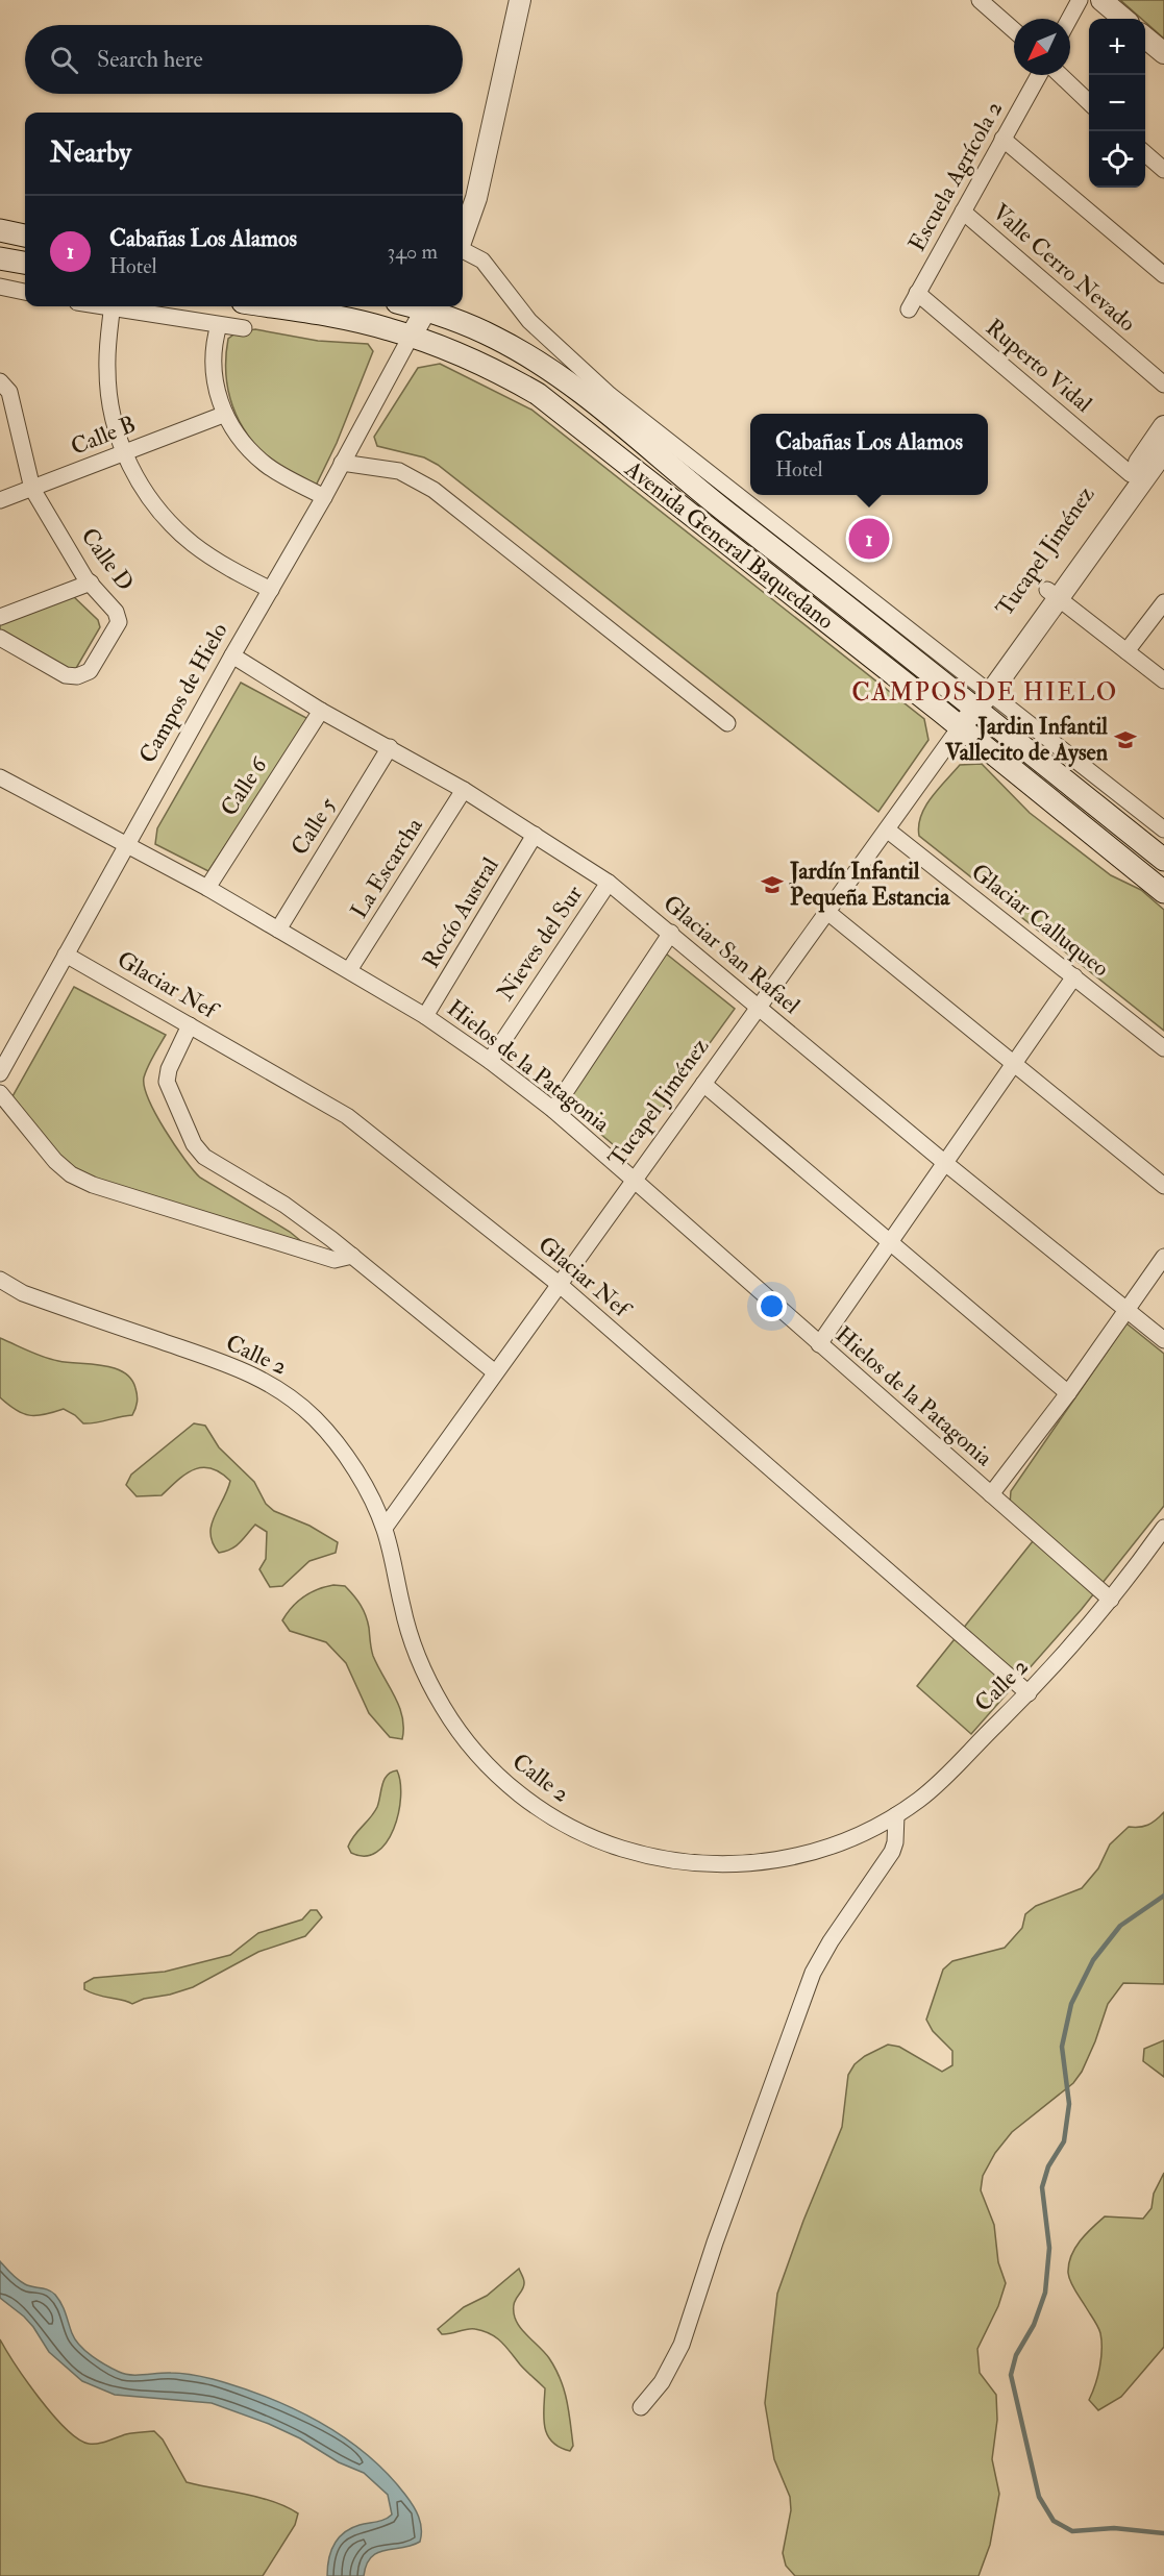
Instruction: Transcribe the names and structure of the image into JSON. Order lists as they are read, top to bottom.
{
  "streets": {
    "main road": ["Avenida General Baquedano"],
    "street": [
      "Escuela Agrícola 2",
      "Valle Cerro Nevado",
      "Ruperto Vidal",
      "Calle B",
      "Tucapel Jiménez",
      "Calle D",
      "Campos de Hielo",
      "Calle 6",
      "Calle 5",
      "La Escarcha",
      "Rocío Austral",
      "Glaciar Calluqueo",
      "Nieves del Sur",
      "Glaciar San Rafael",
      "Glaciar Nef",
      "Hielos de la Patagonia",
      "Calle 2"
    ]
  },
  "crossings": [
    ["Escuela Agrícola 2", "Valle Cerro Nevado"],
    ["Escuela Agrícola 2", "Ruperto Vidal"],
    ["Ruperto Vidal", "Tucapel Jiménez"],
    ["Calle B", "Calle D"],
    ["Avenida General Baquedano", "Tucapel Jiménez"],
    ["Avenida General Baquedano", "Campos de Hielo"],
    ["Tucapel Jiménez", "Glaciar Calluqueo"],
    ["Tucapel Jiménez", "Glaciar San Rafael"],
    ["Tucapel Jiménez", "Glaciar Nef"],
    ["Tucapel Jiménez", "Hielos de la Patagonia"],
    ["Tucapel Jiménez", "Calle 2"],
    ["Campos de Hielo", "Glaciar San Rafael"],
    ["Campos de Hielo", "Glaciar Nef"],
    ["Campos de Hielo", "Hielos de la Patagonia"],
    ["Calle 6", "Glaciar San Rafael"],
    ["Calle 6", "Hielos de la Patagonia"],
    ["Calle 5", "Glaciar San Rafael"],
    ["Calle 5", "Hielos de la Patagonia"],
    ["La Escarcha", "Glaciar San Rafael"],
    ["La Escarcha", "Hielos de la Patagonia"],
    ["Rocío Austral", "Glaciar San Rafael"],
    ["Rocío Austral", "Hielos de la Patagonia"],
    ["Nieves del Sur", "Glaciar San Rafael"],
    ["Nieves del Sur", "Hielos de la Patagonia"],
    ["Glaciar Nef", "Calle 2"],
    ["Hielos de la Patagonia", "Calle 2"]
  ],
  "districts": ["CAMPOS DE HIELO"],
  "places": {
    "school or university": ["Jardin Infantil Vallecito de Aysen", "Jardín Infantil Pequeña Estancia"]
  },
  "north": "bottom left",
  "page": {
    "map_buttons": ["+", "−"],
    "search": "Search here",
    "heading": "Nearby",
    "list": [
      {
        "mark": "1",
        "name": "Cabañas Los Alamos",
        "note": "Hotel",
        "value": "340 m"
      }
    ],
    "popup": ["Cabañas Los Alamos", "Hotel"],
    "pins": "1"
  }
}
